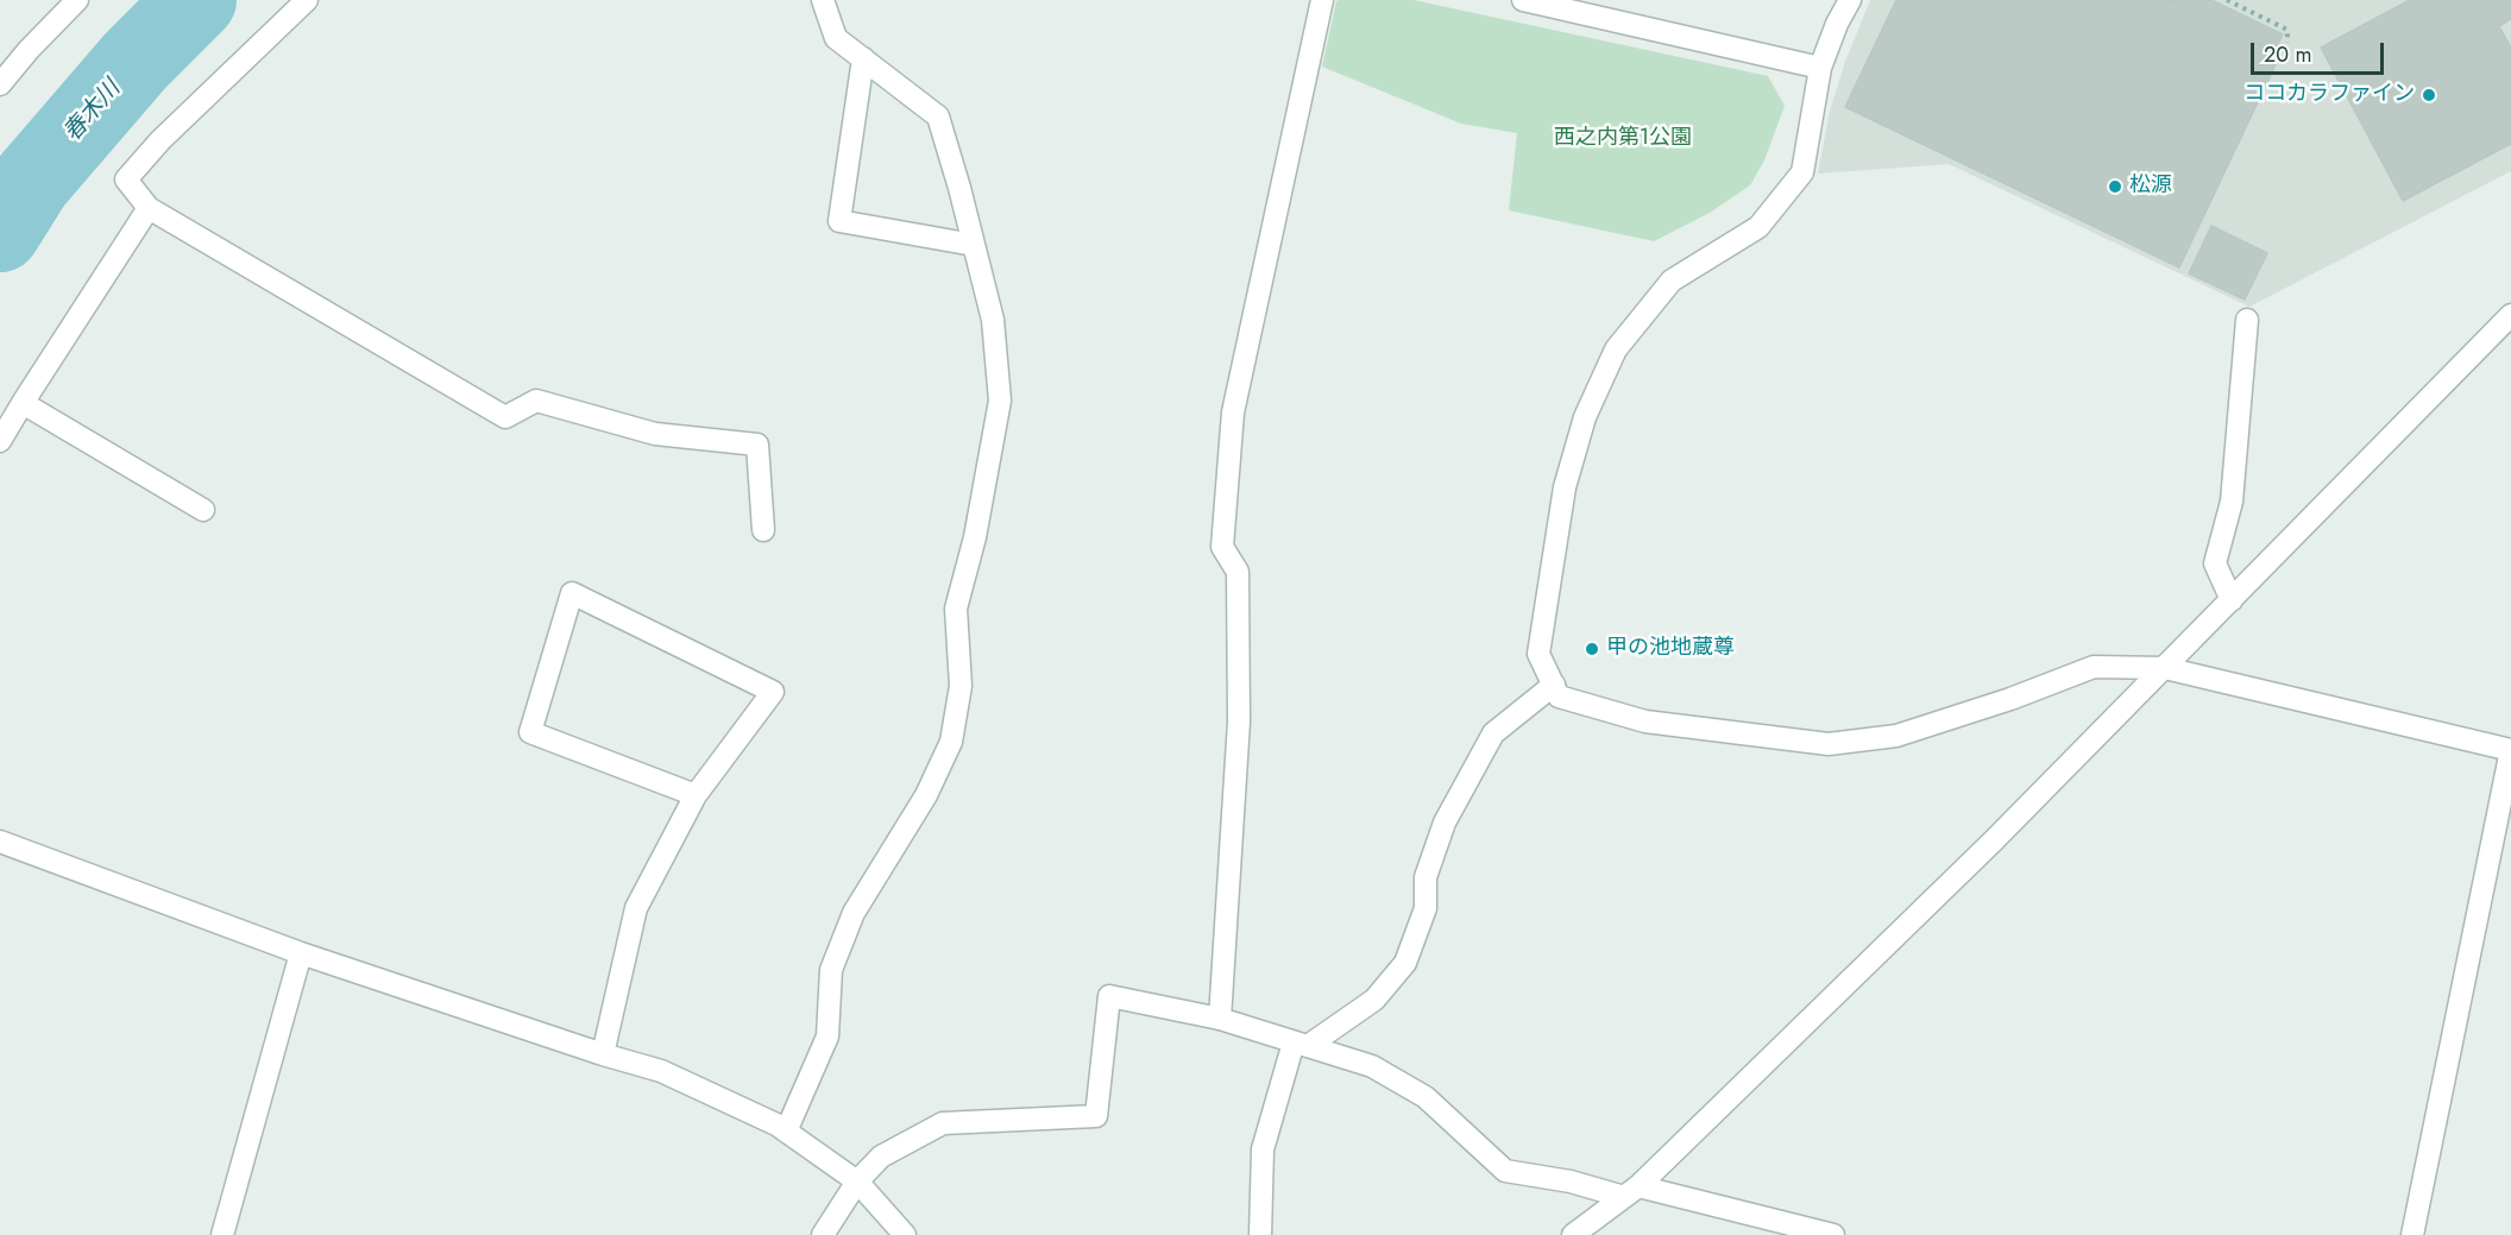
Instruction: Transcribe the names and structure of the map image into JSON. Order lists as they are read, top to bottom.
{
  "water": ["春木川"],
  "parks": ["西之内第1公園"],
  "places": ["ココカラファイン", "松源", "甲の池地蔵尊"],
  "scale_bar": "20 m"
}
